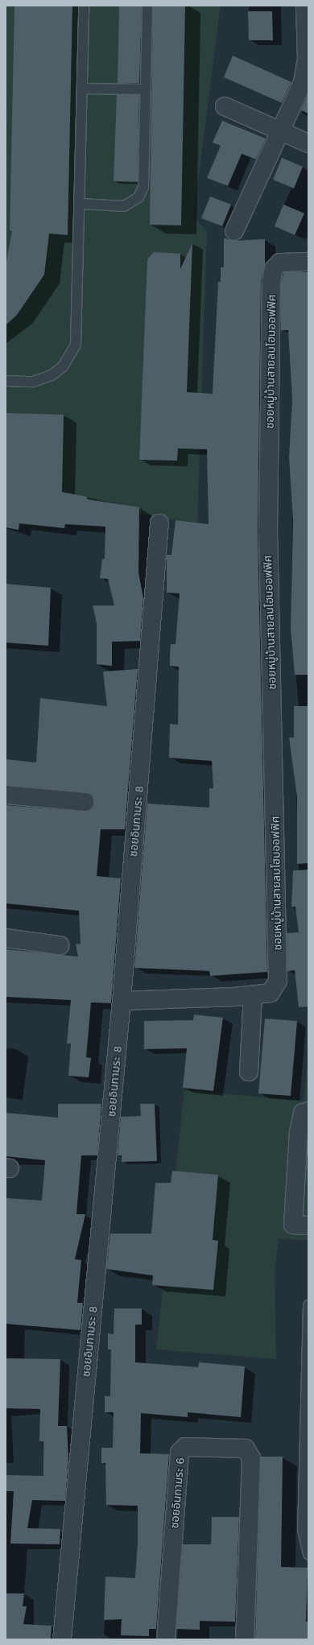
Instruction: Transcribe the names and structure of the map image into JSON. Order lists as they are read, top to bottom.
{
  "streets": {
    "street": ["ซอยหมู่บ้านสายลมโฮมออฟฟิศ", "ซอยอินทามระ 8", "ซอยอินทามระ 6"]
  },
  "crossings": [
    ["ซอยหมู่บ้านสายลมโฮมออฟฟิศ", "ซอยอินทามระ 8"]
  ]
}
